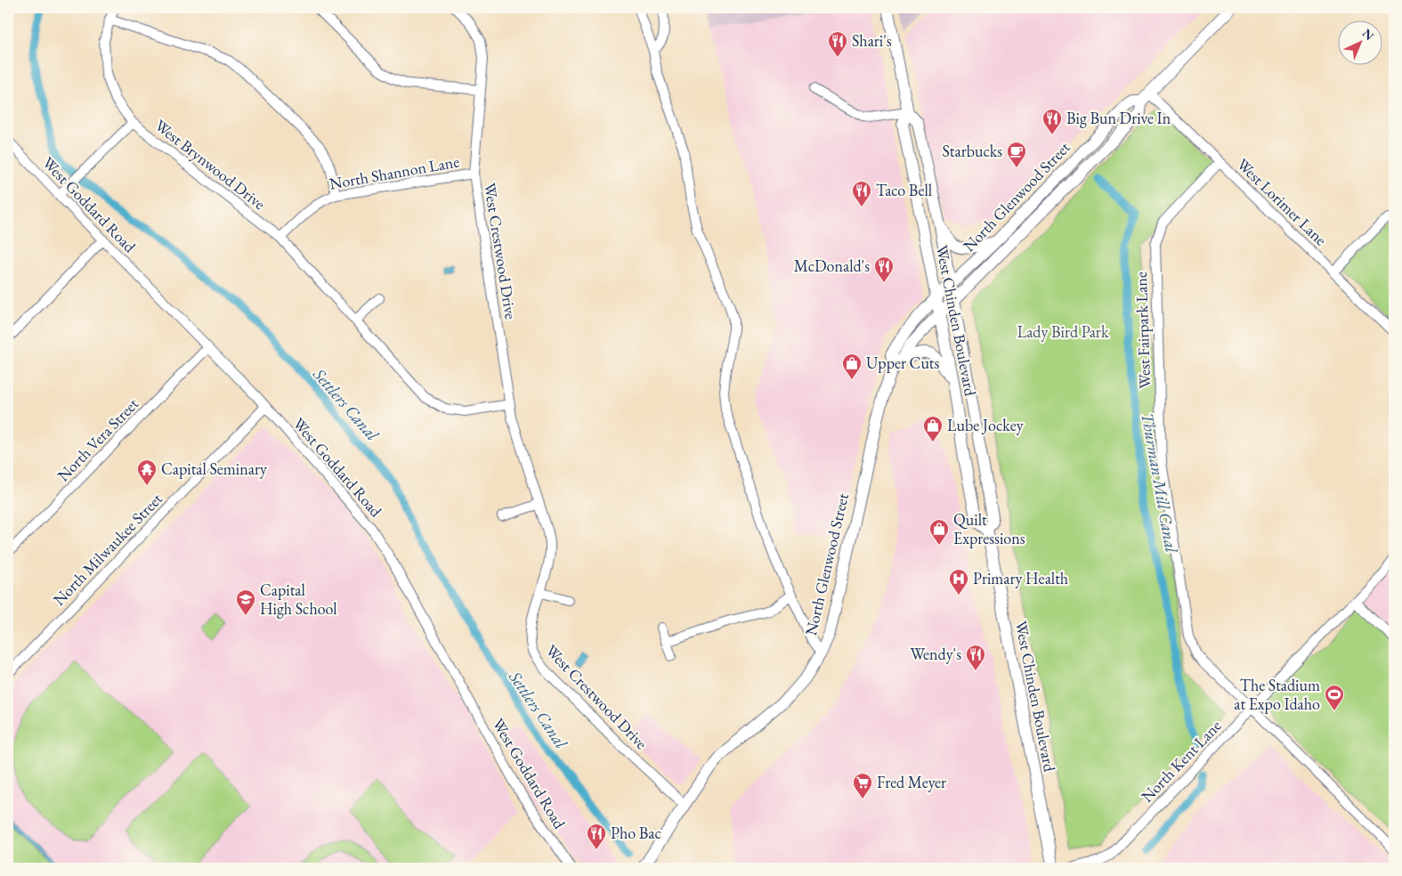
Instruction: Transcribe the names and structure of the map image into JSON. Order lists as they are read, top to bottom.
{
  "streets": {
    "main road": ["North Glenwood Street", "West Chinden Boulevard"],
    "street": [
      "West Brynwood Drive",
      "North Shannon Lane",
      "West Lorimer Lane",
      "West Goddard Road",
      "West Crestwood Drive",
      "West Fairpark Lane",
      "North Vera Street",
      "North Milwaukee Street",
      "North Kent Lane"
    ]
  },
  "crossings": [
    ["West Brynwood Drive", "North Shannon Lane"],
    ["West Brynwood Drive", "West Crestwood Drive"],
    ["North Shannon Lane", "West Crestwood Drive"],
    ["North Glenwood Street", "West Lorimer Lane"],
    ["North Glenwood Street", "West Crestwood Drive"],
    ["North Glenwood Street", "West Chinden Boulevard"],
    ["West Lorimer Lane", "West Fairpark Lane"],
    ["West Goddard Road", "North Vera Street"],
    ["West Goddard Road", "North Milwaukee Street"],
    ["West Fairpark Lane", "North Kent Lane"]
  ],
  "water": ["Settlers Canal", "Thurman Mill Canal"],
  "parks": ["Lady Bird Park"],
  "places": {
    "restaurant": [
      "Shari's",
      "Big Bun Drive In",
      "Taco Bell",
      "McDonald's",
      "Wendy's",
      "Pho Bac"
    ],
    "cafe": ["Starbucks"],
    "shop": ["Upper Cuts", "Lube Jockey", "Quilt Expressions"],
    "temple": ["Capital Seminary"],
    "hospital": ["Primary Health"],
    "school or university": ["Capital High School"],
    "sports": ["The Stadium at Expo Idaho"],
    "supermarket": ["Fred Meyer"]
  },
  "north": "top right"
}
